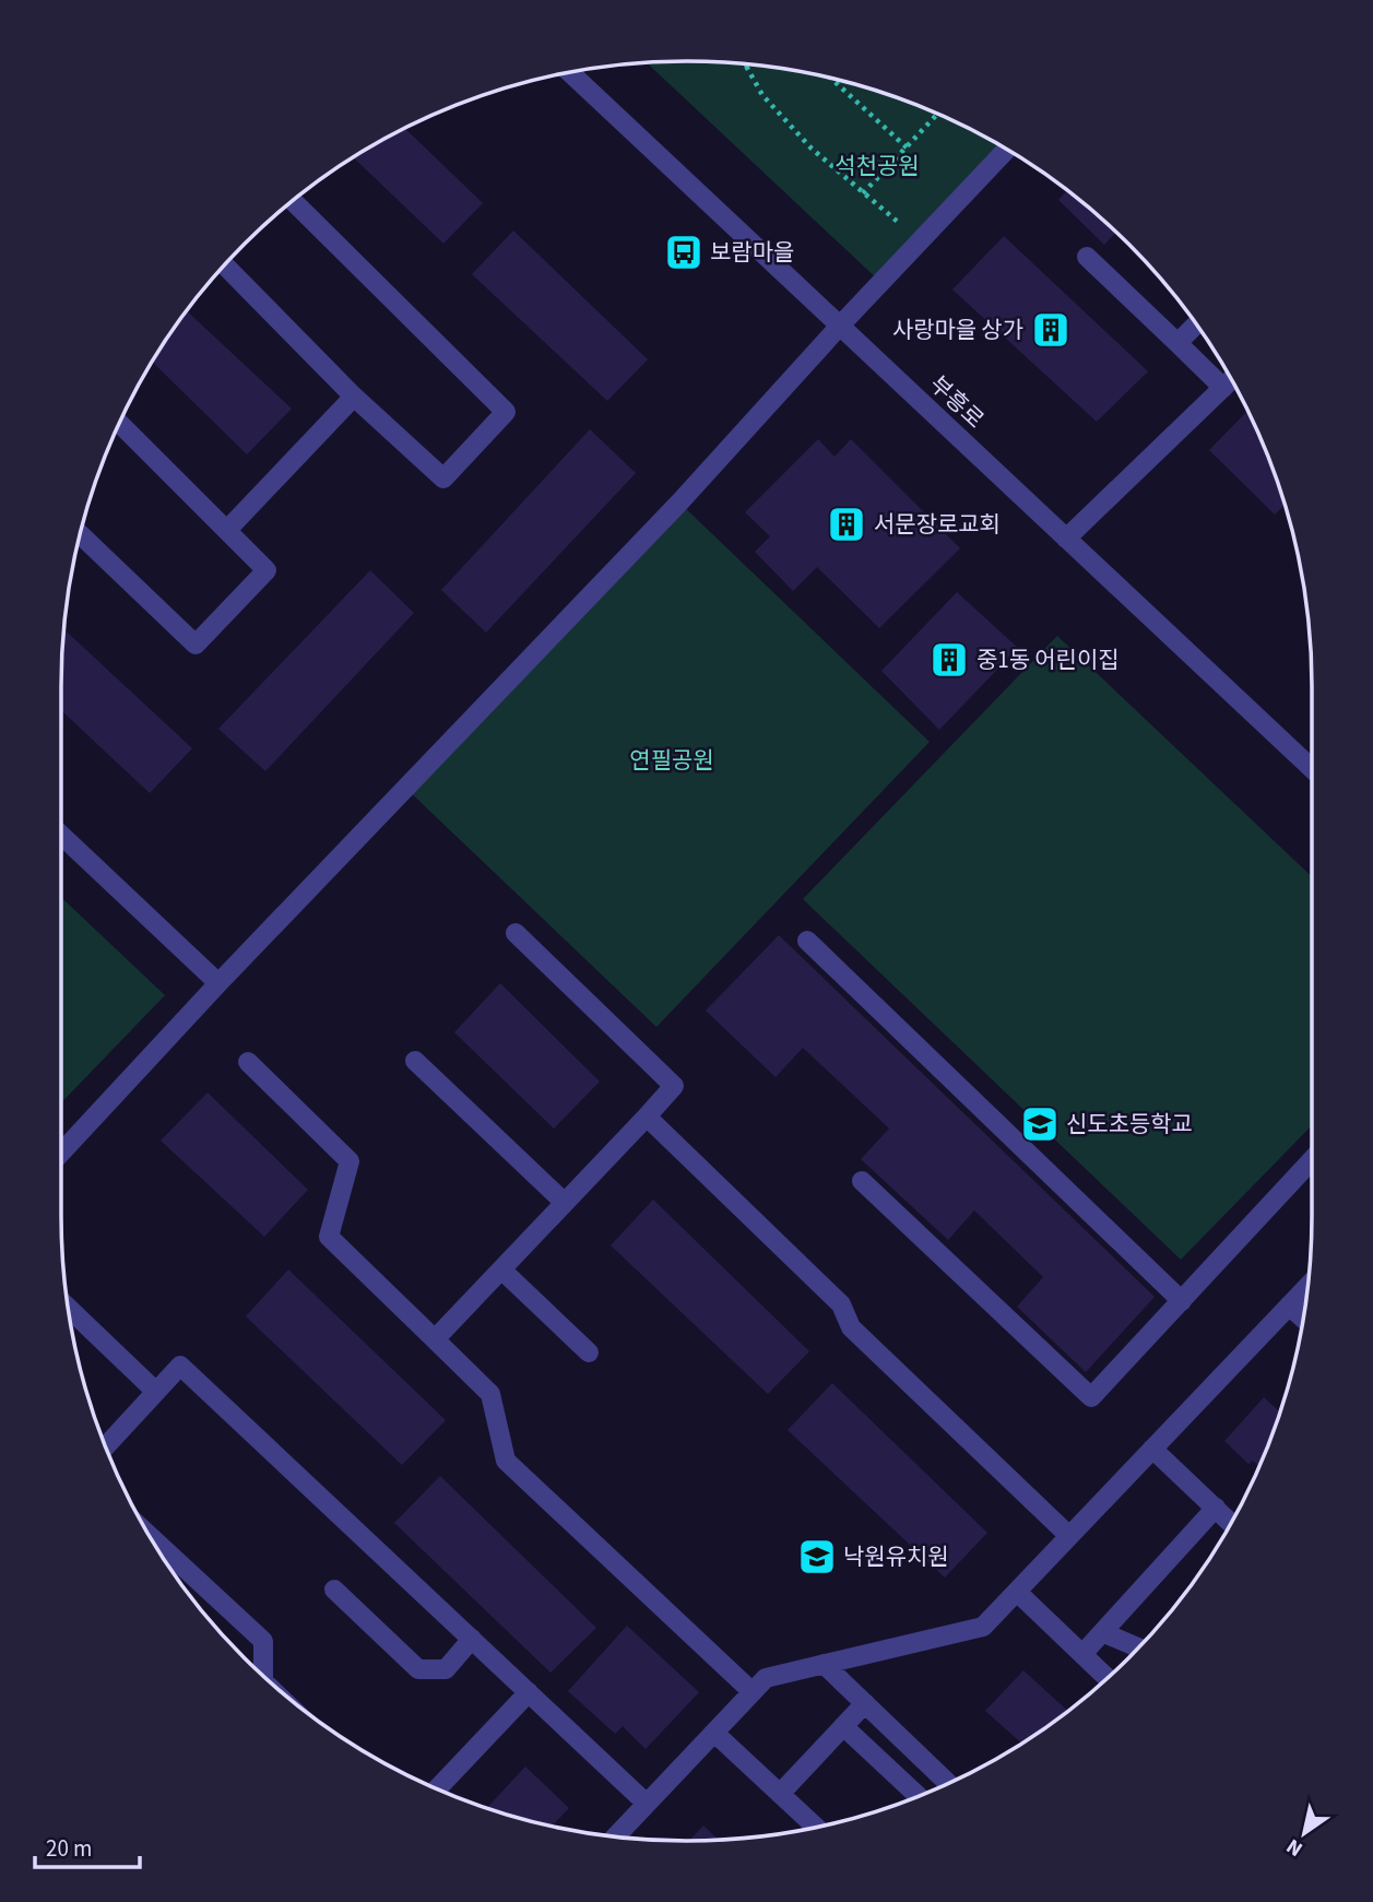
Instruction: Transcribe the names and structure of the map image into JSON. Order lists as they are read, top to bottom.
{
  "streets": {
    "street": ["부흥로"]
  },
  "parks": ["석천공원", "연필공원"],
  "places": {
    "bus stop": ["보람마을"],
    "building": ["사랑마을 상가", "서문장로교회", "중1동 어린이집"],
    "school or university": ["신도초등학교", "낙원유치원"]
  },
  "scale_bar": "20 m",
  "north": "bottom left"
}
